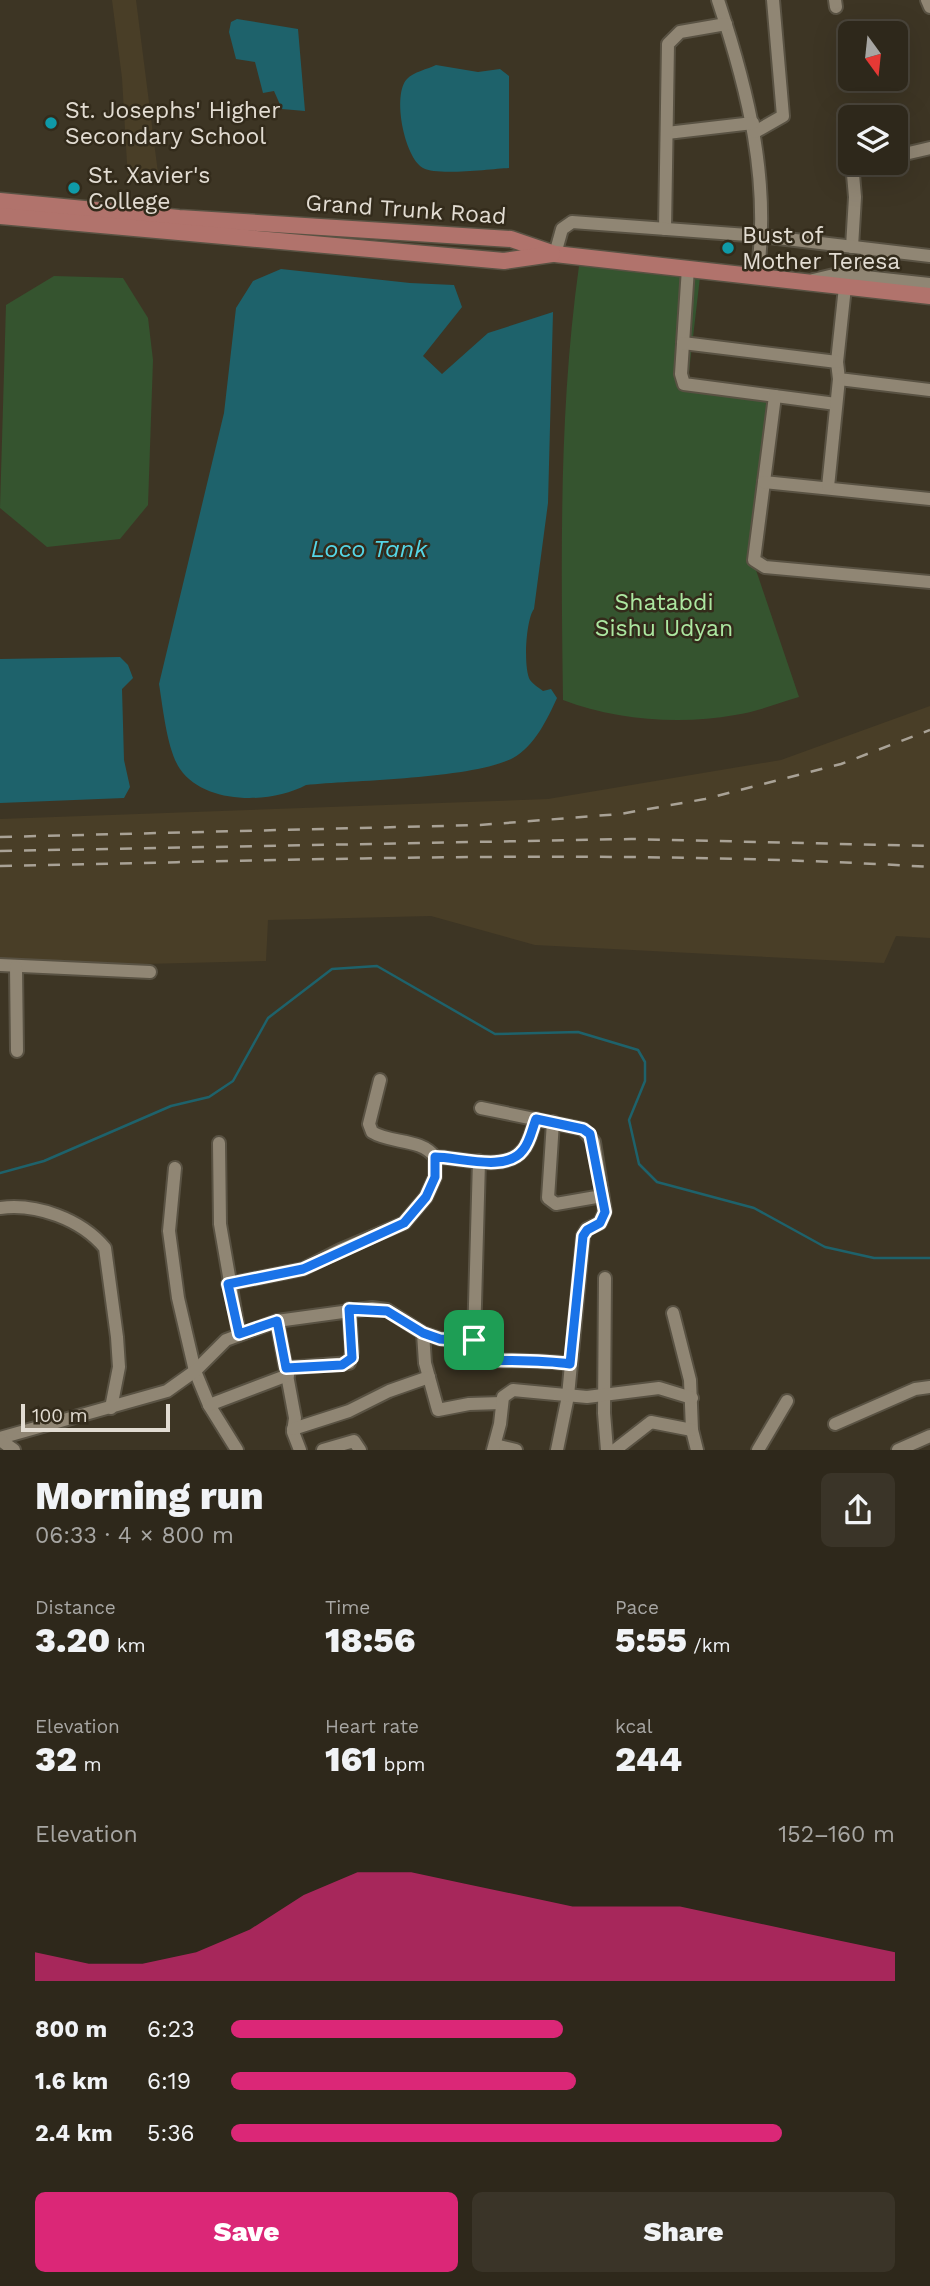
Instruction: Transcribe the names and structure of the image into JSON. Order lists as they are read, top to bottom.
{
  "streets": {
    "main road": ["Grand Trunk Road"]
  },
  "water": ["Loco Tank"],
  "parks": ["Shatabdi Sishu Udyan"],
  "places": ["St. Josephs' Higher Secondary School", "St. Xavier's College", "Bust of Mother Teresa"],
  "scale_bar": "100 m",
  "north": "bottom",
  "page": {
    "scale": "100 m",
    "heading": ["Morning run", "06:33 · 4 × 800 m"],
    "stats": [
      ["Distance", "3.20 km"],
      ["Time", "18:56"],
      ["Pace", "5:55 /km"],
      ["Elevation", "32 m"],
      ["Heart rate", "161 bpm"],
      ["kcal", "244"]
    ],
    "chart": ["Elevation", "152–160 m"],
    "list": [
      {
        "name": "800 m",
        "note": "6:23"
      },
      {
        "name": "1.6 km",
        "note": "6:19"
      },
      {
        "name": "2.4 km",
        "note": "5:36"
      }
    ],
    "buttons": ["Save", "Share"]
  }
}
